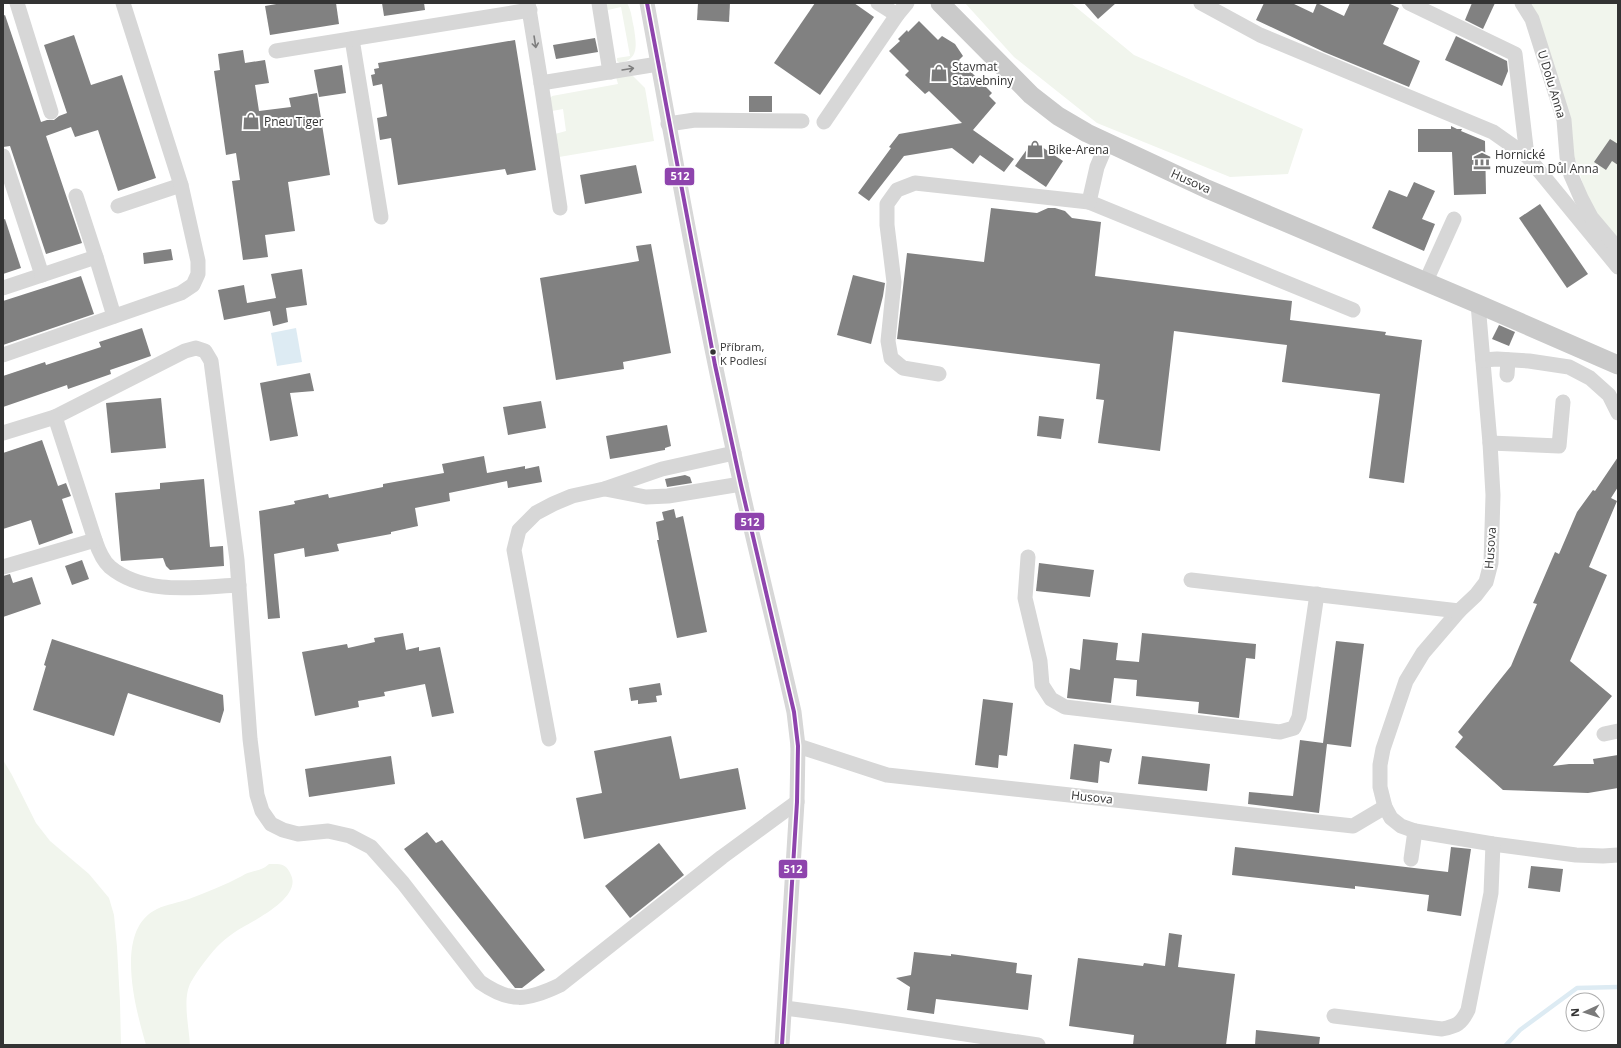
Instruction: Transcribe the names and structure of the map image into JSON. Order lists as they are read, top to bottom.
{
  "streets": {
    "main road": ["Husova"],
    "street": ["U Dolu Anna"]
  },
  "places": {
    "shop": ["Stavmat Stavebniny", "Pneu Tiger", "Bike-Arena"],
    "museum": ["Hornické muzeum Důl Anna"],
    "other": ["Příbram, K Podlesí"]
  },
  "lines": ["transit line 512"],
  "north": "left"
}
